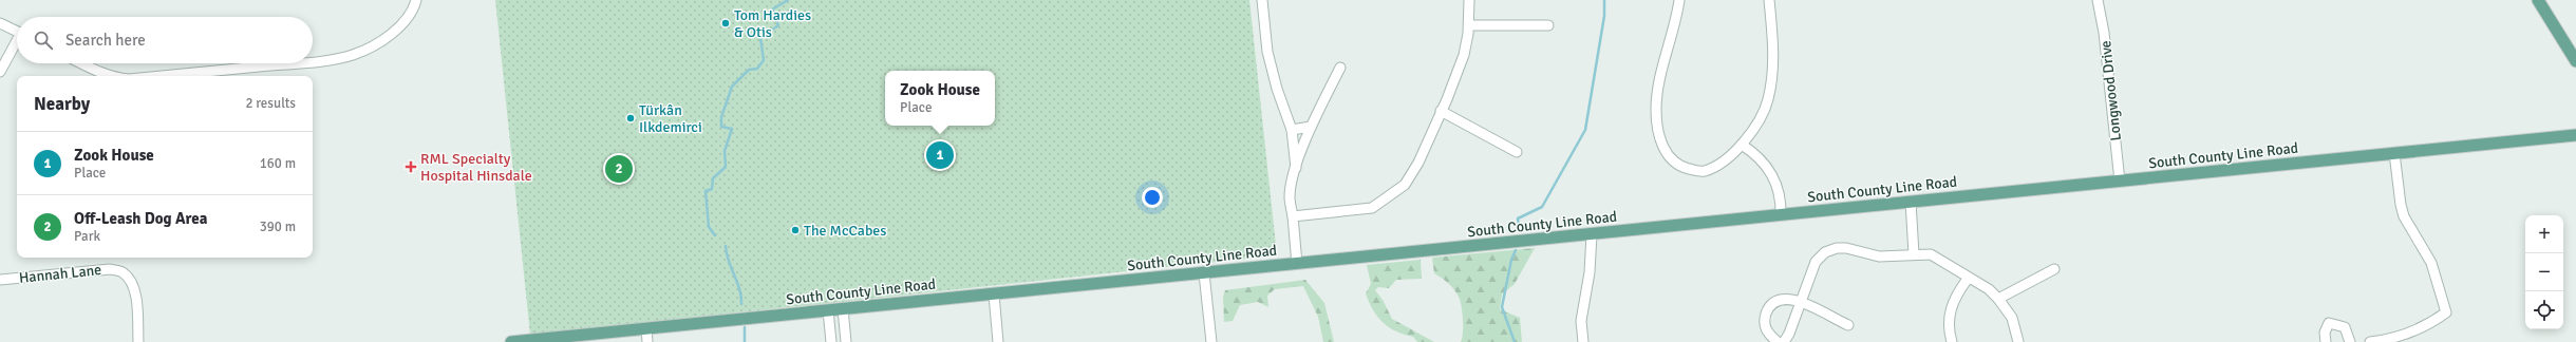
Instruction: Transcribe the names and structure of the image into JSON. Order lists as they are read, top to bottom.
{
  "streets": {
    "main road": ["South County Line Road"],
    "street": ["Longwood Drive", "Hannah Lane"]
  },
  "crossings": [
    ["Longwood Drive", "South County Line Road"]
  ],
  "places": {
    "other": ["Tom Hardies & Otis", "Türkân Ilkdemirci", "The McCabes"],
    "health": ["RML Specialty Hospital Hinsdale"]
  },
  "page": {
    "search": "Search here",
    "popup": ["Zook House", "Place"],
    "heading": ["Nearby", "2 results"],
    "list": [
      {
        "mark": "1",
        "name": "Zook House",
        "note": "Place",
        "value": "160 m"
      },
      {
        "mark": "2",
        "name": "Off-Leash Dog Area",
        "note": "Park",
        "value": "390 m"
      }
    ],
    "pins": ["1", "2"],
    "map_buttons": ["+", "−"]
  }
}
